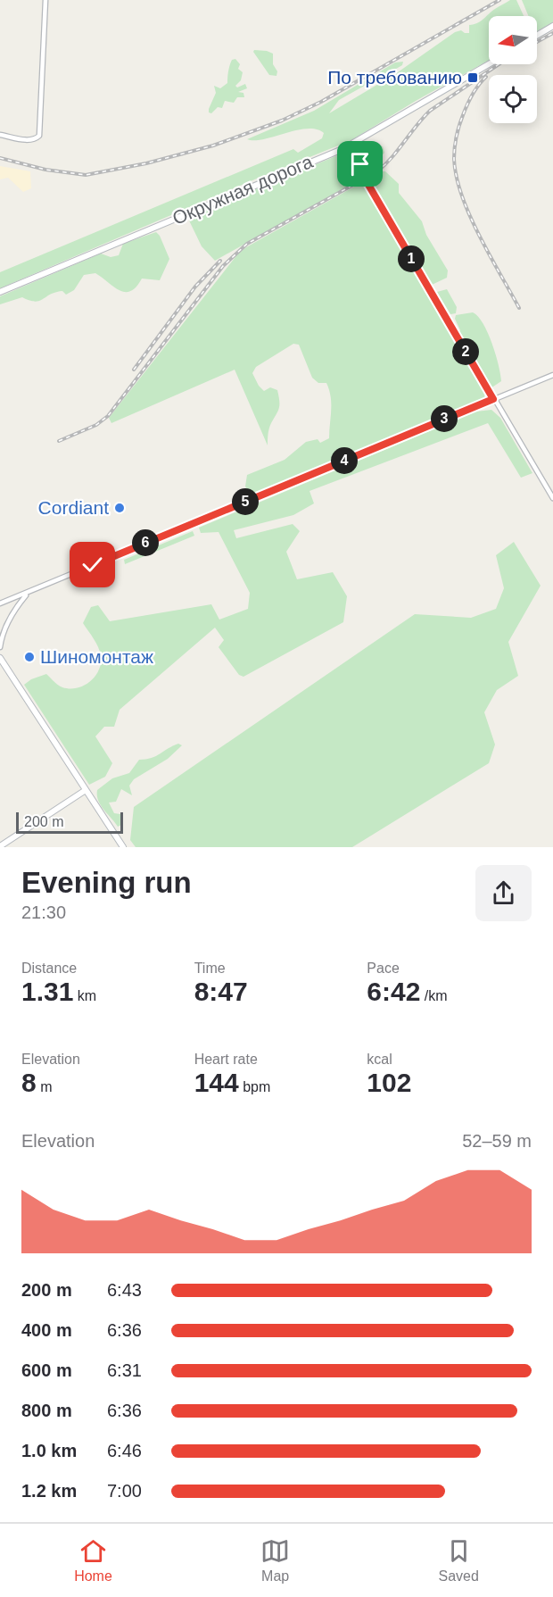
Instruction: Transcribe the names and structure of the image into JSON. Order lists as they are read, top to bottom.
{
  "streets": {
    "main road": ["Окружная дорога"]
  },
  "places": {
    "transit": ["По требованию"],
    "other": ["Cordiant", "Шиномонтаж"]
  },
  "scale_bar": "200 m",
  "north": "left",
  "page": {
    "pins": [
      "1",
      "2",
      "3",
      "4",
      "5",
      "6"
    ],
    "scale": "200 m",
    "heading": ["Evening run", "21:30"],
    "stats": [
      ["Distance", "1.31 km"],
      ["Time", "8:47"],
      ["Pace", "6:42 /km"],
      ["Elevation", "8 m"],
      ["Heart rate", "144 bpm"],
      ["kcal", "102"]
    ],
    "chart": ["Elevation", "52–59 m"],
    "list": [
      {
        "name": "200 m",
        "note": "6:43"
      },
      {
        "name": "400 m",
        "note": "6:36"
      },
      {
        "name": "600 m",
        "note": "6:31"
      },
      {
        "name": "800 m",
        "note": "6:36"
      },
      {
        "name": "1.0 km",
        "note": "6:46"
      },
      {
        "name": "1.2 km",
        "note": "7:00"
      }
    ],
    "tabs": ["Home", "Map", "Saved"]
  }
}
